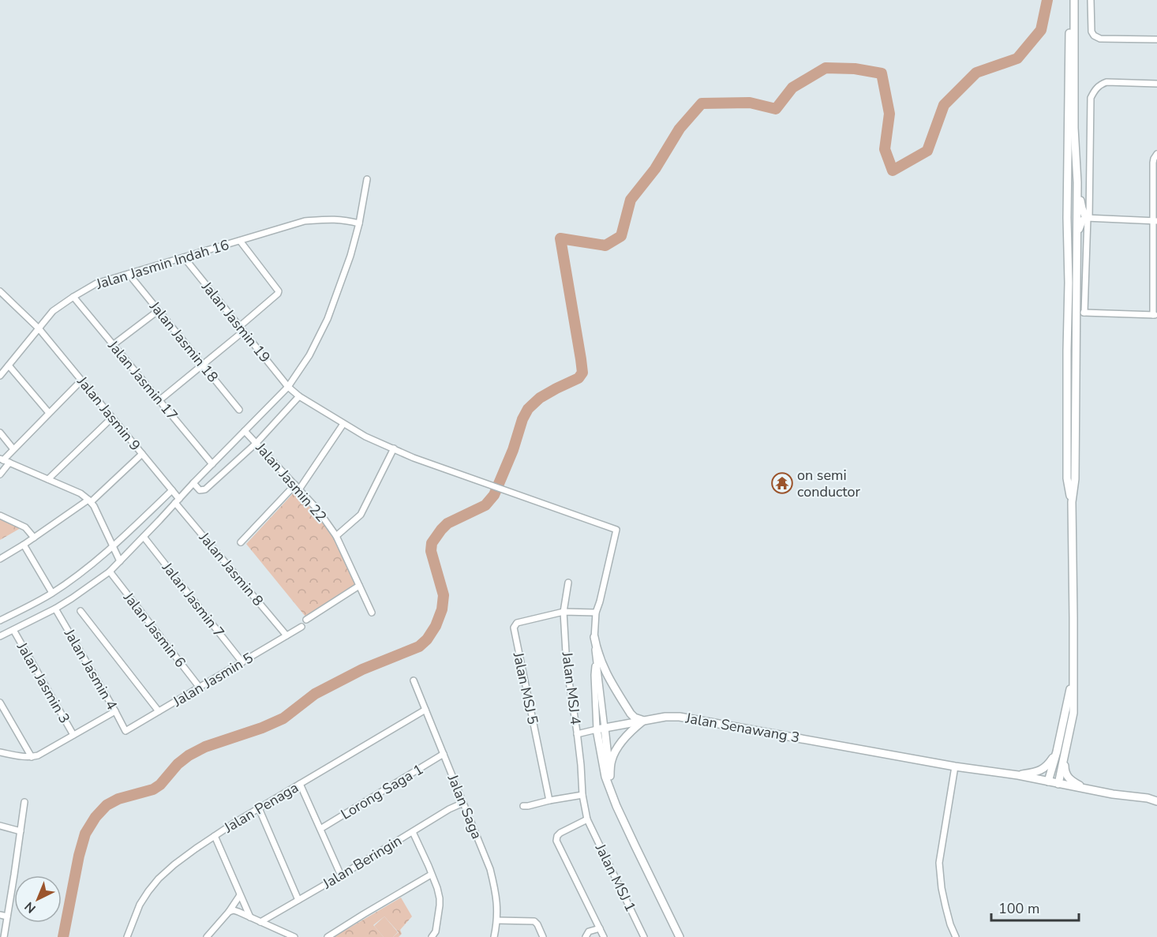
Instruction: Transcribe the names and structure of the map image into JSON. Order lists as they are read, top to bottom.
{
  "streets": {
    "street": [
      "Jalan Jasmin Indah 16",
      "Jalan Jasmin 19",
      "Jalan Jasmin 18",
      "Jalan Jasmin 17",
      "Jalan Jasmin 9",
      "Jalan Jasmin 22",
      "Jalan Jasmin 8",
      "Jalan Jasmin 7",
      "Jalan Jasmin 6",
      "Jalan Jasmin 4",
      "Jalan Jasmin 5",
      "Jalan Jasmin 3",
      "Jalan MSJ 5",
      "Jalan MSJ 4",
      "Jalan Senawang 3",
      "Lorong Saga 1",
      "Jalan Saga",
      "Jalan Penaga",
      "Jalan Beringin",
      "Jalan MSJ 1"
    ]
  },
  "crossings": [
    ["Jalan Jasmin Indah 16", "Jalan Jasmin 19"],
    ["Jalan Jasmin Indah 16", "Jalan Jasmin 18"],
    ["Jalan Jasmin Indah 16", "Jalan Jasmin 17"],
    ["Jalan Jasmin Indah 16", "Jalan Jasmin 9"],
    ["Jalan Jasmin 19", "Jalan MSJ 5"],
    ["Jalan Jasmin 9", "Jalan Jasmin 8"],
    ["Jalan Jasmin 8", "Jalan Jasmin 5"],
    ["Jalan Jasmin 7", "Jalan Jasmin 5"],
    ["Jalan Jasmin 6", "Jalan Jasmin 5"],
    ["Jalan Jasmin 4", "Jalan Jasmin 5"],
    ["Jalan MSJ 5", "Jalan MSJ 4"],
    ["Jalan MSJ 4", "Jalan MSJ 1"],
    ["Lorong Saga 1", "Jalan Saga"],
    ["Jalan Saga", "Jalan Penaga"],
    ["Jalan Saga", "Jalan Beringin"]
  ],
  "places": {
    "temple": ["on semi conductor"]
  },
  "scale_bar": "100 m",
  "north": "bottom left"
}
